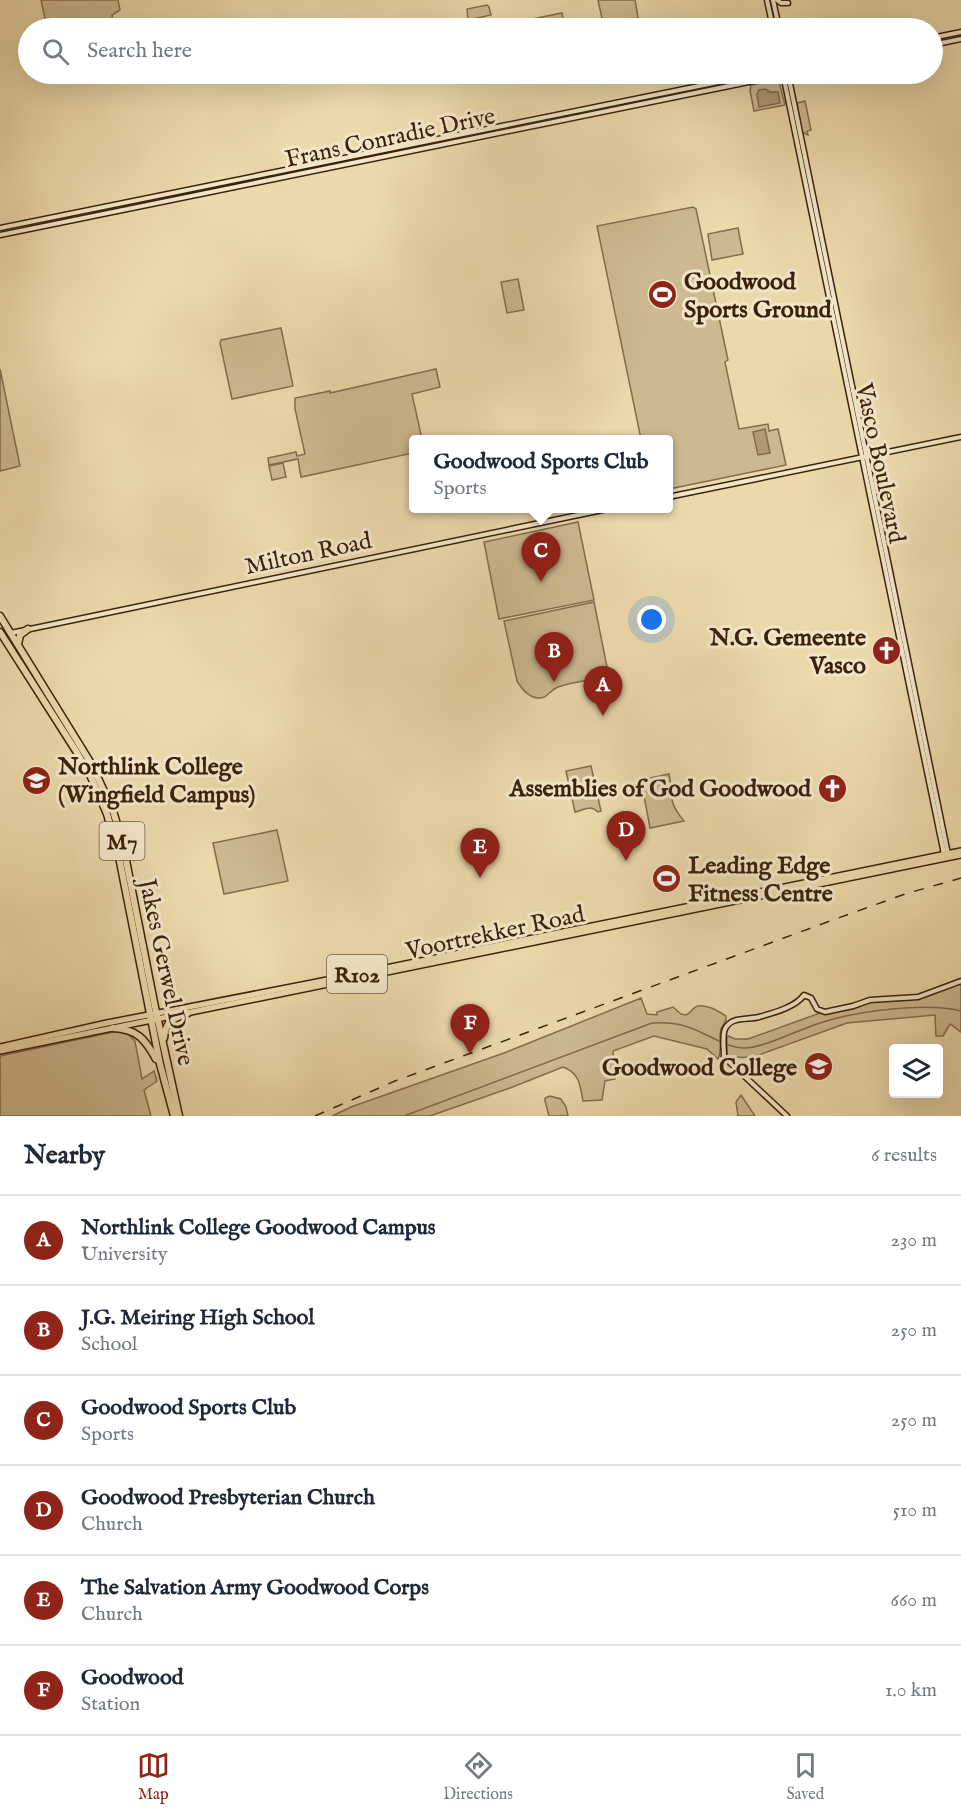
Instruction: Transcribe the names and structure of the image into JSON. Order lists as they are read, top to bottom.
{
  "streets": {
    "highway": ["M7", "Jakes Gerwel Drive"],
    "main road": [
      "Frans Conradie Drive",
      "Vasco Boulevard",
      "Milton Road",
      "Voortrekker Road",
      "R102"
    ]
  },
  "crossings": [
    ["Vasco Boulevard", "Voortrekker Road"],
    ["Milton Road", "Jakes Gerwel Drive"],
    ["Voortrekker Road", "Jakes Gerwel Drive"]
  ],
  "places": {
    "sports": ["Goodwood Sports Ground", "Leading Edge Fitness Centre"],
    "church": ["N.G. Gemeente Vasco", "Assemblies of God Goodwood"],
    "school or university": ["Northlink College (Wingfield Campus)", "Goodwood College"]
  },
  "page": {
    "search": "Search here",
    "popup": ["Goodwood Sports Club", "Sports"],
    "pins": [
      "C",
      "B",
      "A",
      "D",
      "E",
      "F"
    ],
    "heading": ["Nearby", "6 results"],
    "list": [
      {
        "mark": "A",
        "name": "Northlink College Goodwood Campus",
        "note": "University",
        "value": "230 m"
      },
      {
        "mark": "B",
        "name": "J.G. Meiring High School",
        "note": "School",
        "value": "250 m"
      },
      {
        "mark": "C",
        "name": "Goodwood Sports Club",
        "note": "Sports",
        "value": "250 m"
      },
      {
        "mark": "D",
        "name": "Goodwood Presbyterian Church",
        "note": "Church",
        "value": "510 m"
      },
      {
        "mark": "E",
        "name": "The Salvation Army Goodwood Corps",
        "note": "Church",
        "value": "660 m"
      },
      {
        "mark": "F",
        "name": "Goodwood",
        "note": "Station",
        "value": "1.0 km"
      }
    ],
    "nav": ["Map", "Directions", "Saved"]
  }
}
